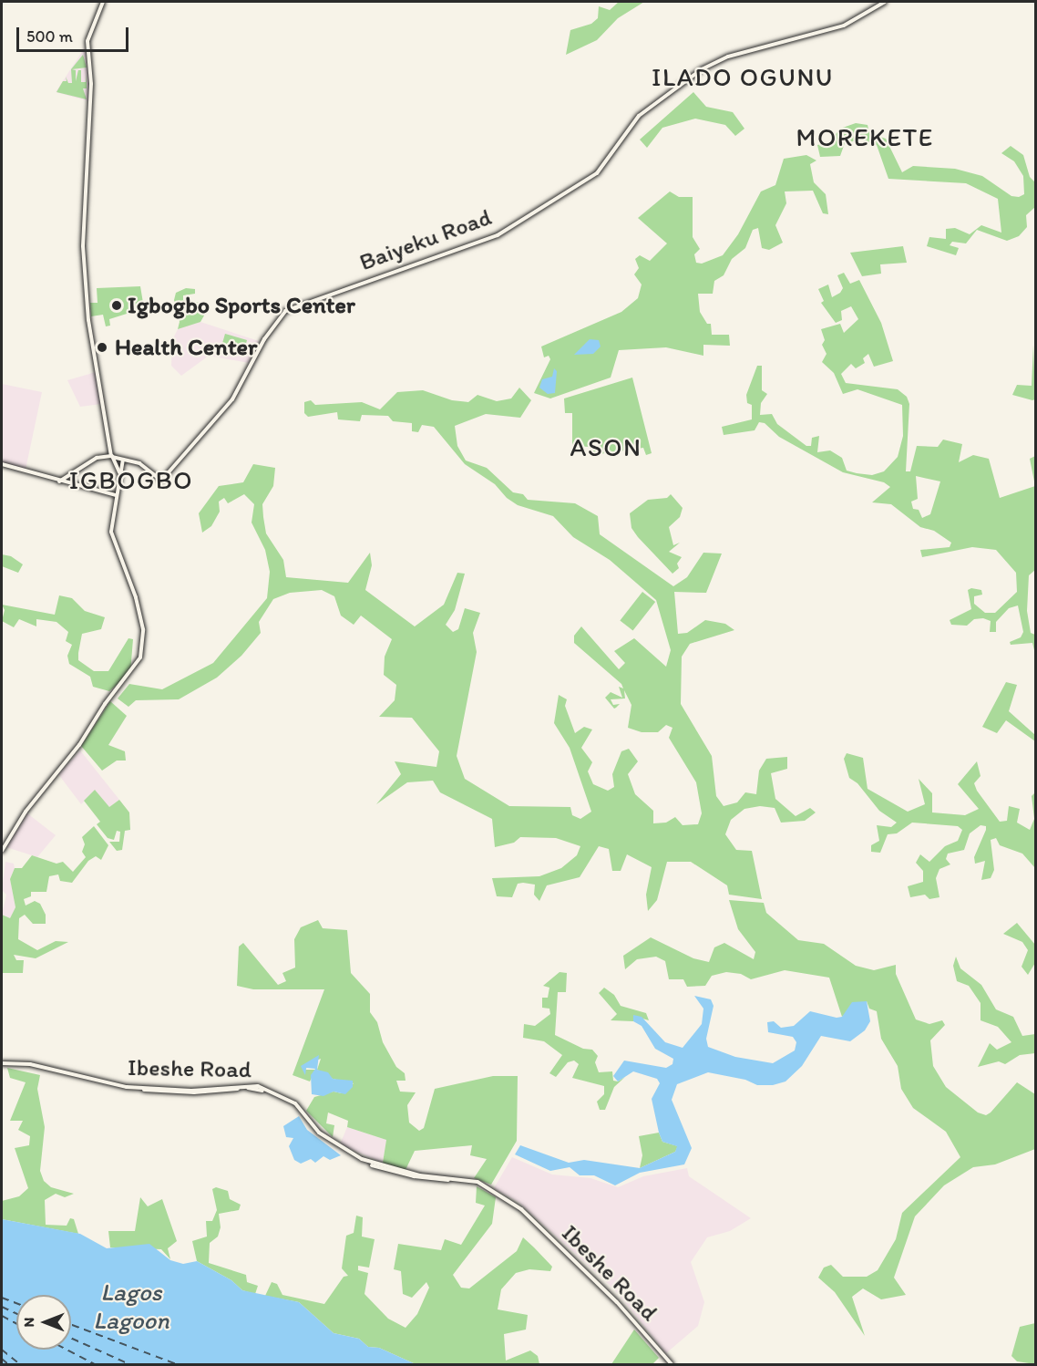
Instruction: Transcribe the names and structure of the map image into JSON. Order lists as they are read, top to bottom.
{
  "streets": {
    "main road": ["Baiyeku Road", "Ibeshe Road"]
  },
  "districts": [
    "ILADO OGUNU",
    "MOREKETE",
    "ASON",
    "IGBOGBO"
  ],
  "water": ["Lagos Lagoon"],
  "places": ["Igbogbo Sports Center", "Health Center"],
  "scale_bar": "500 m",
  "north": "left"
}
